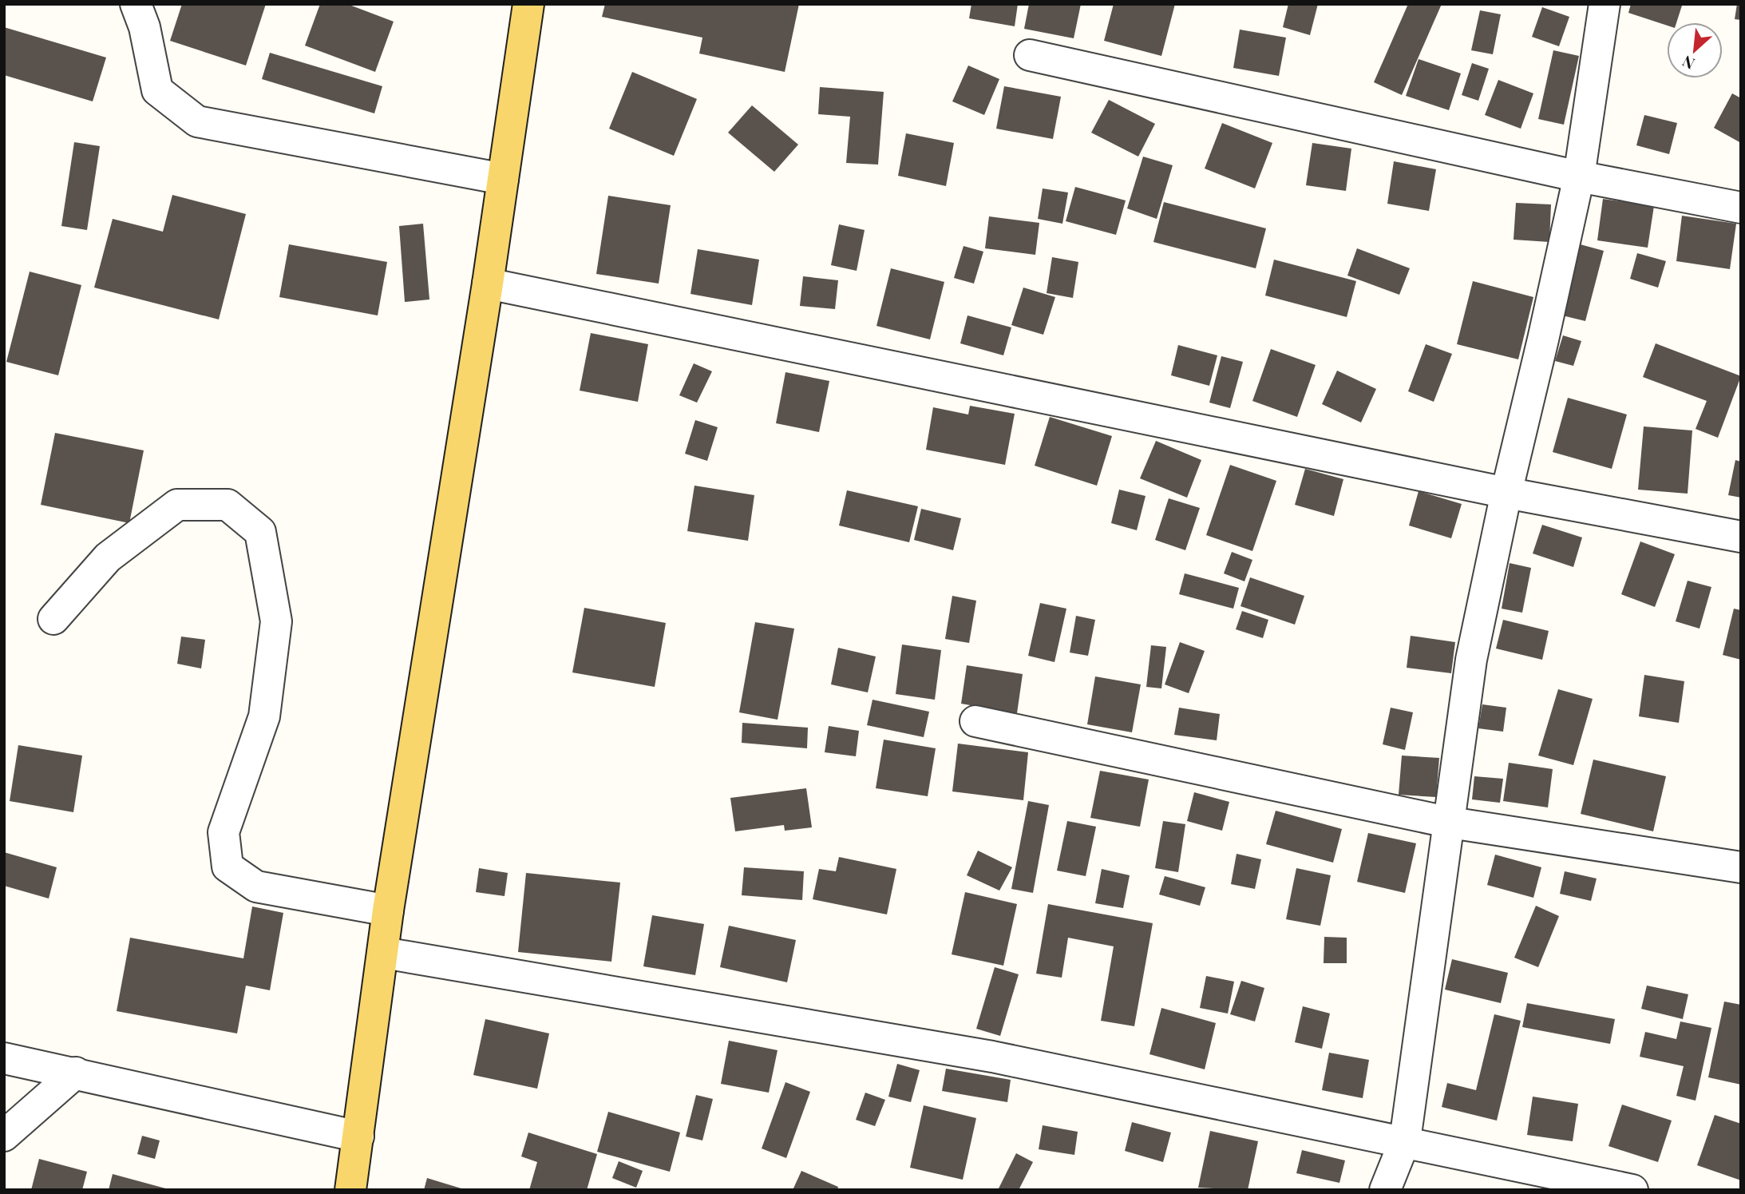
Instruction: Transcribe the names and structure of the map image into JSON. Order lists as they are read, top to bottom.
{
  "north": "bottom left"
}
